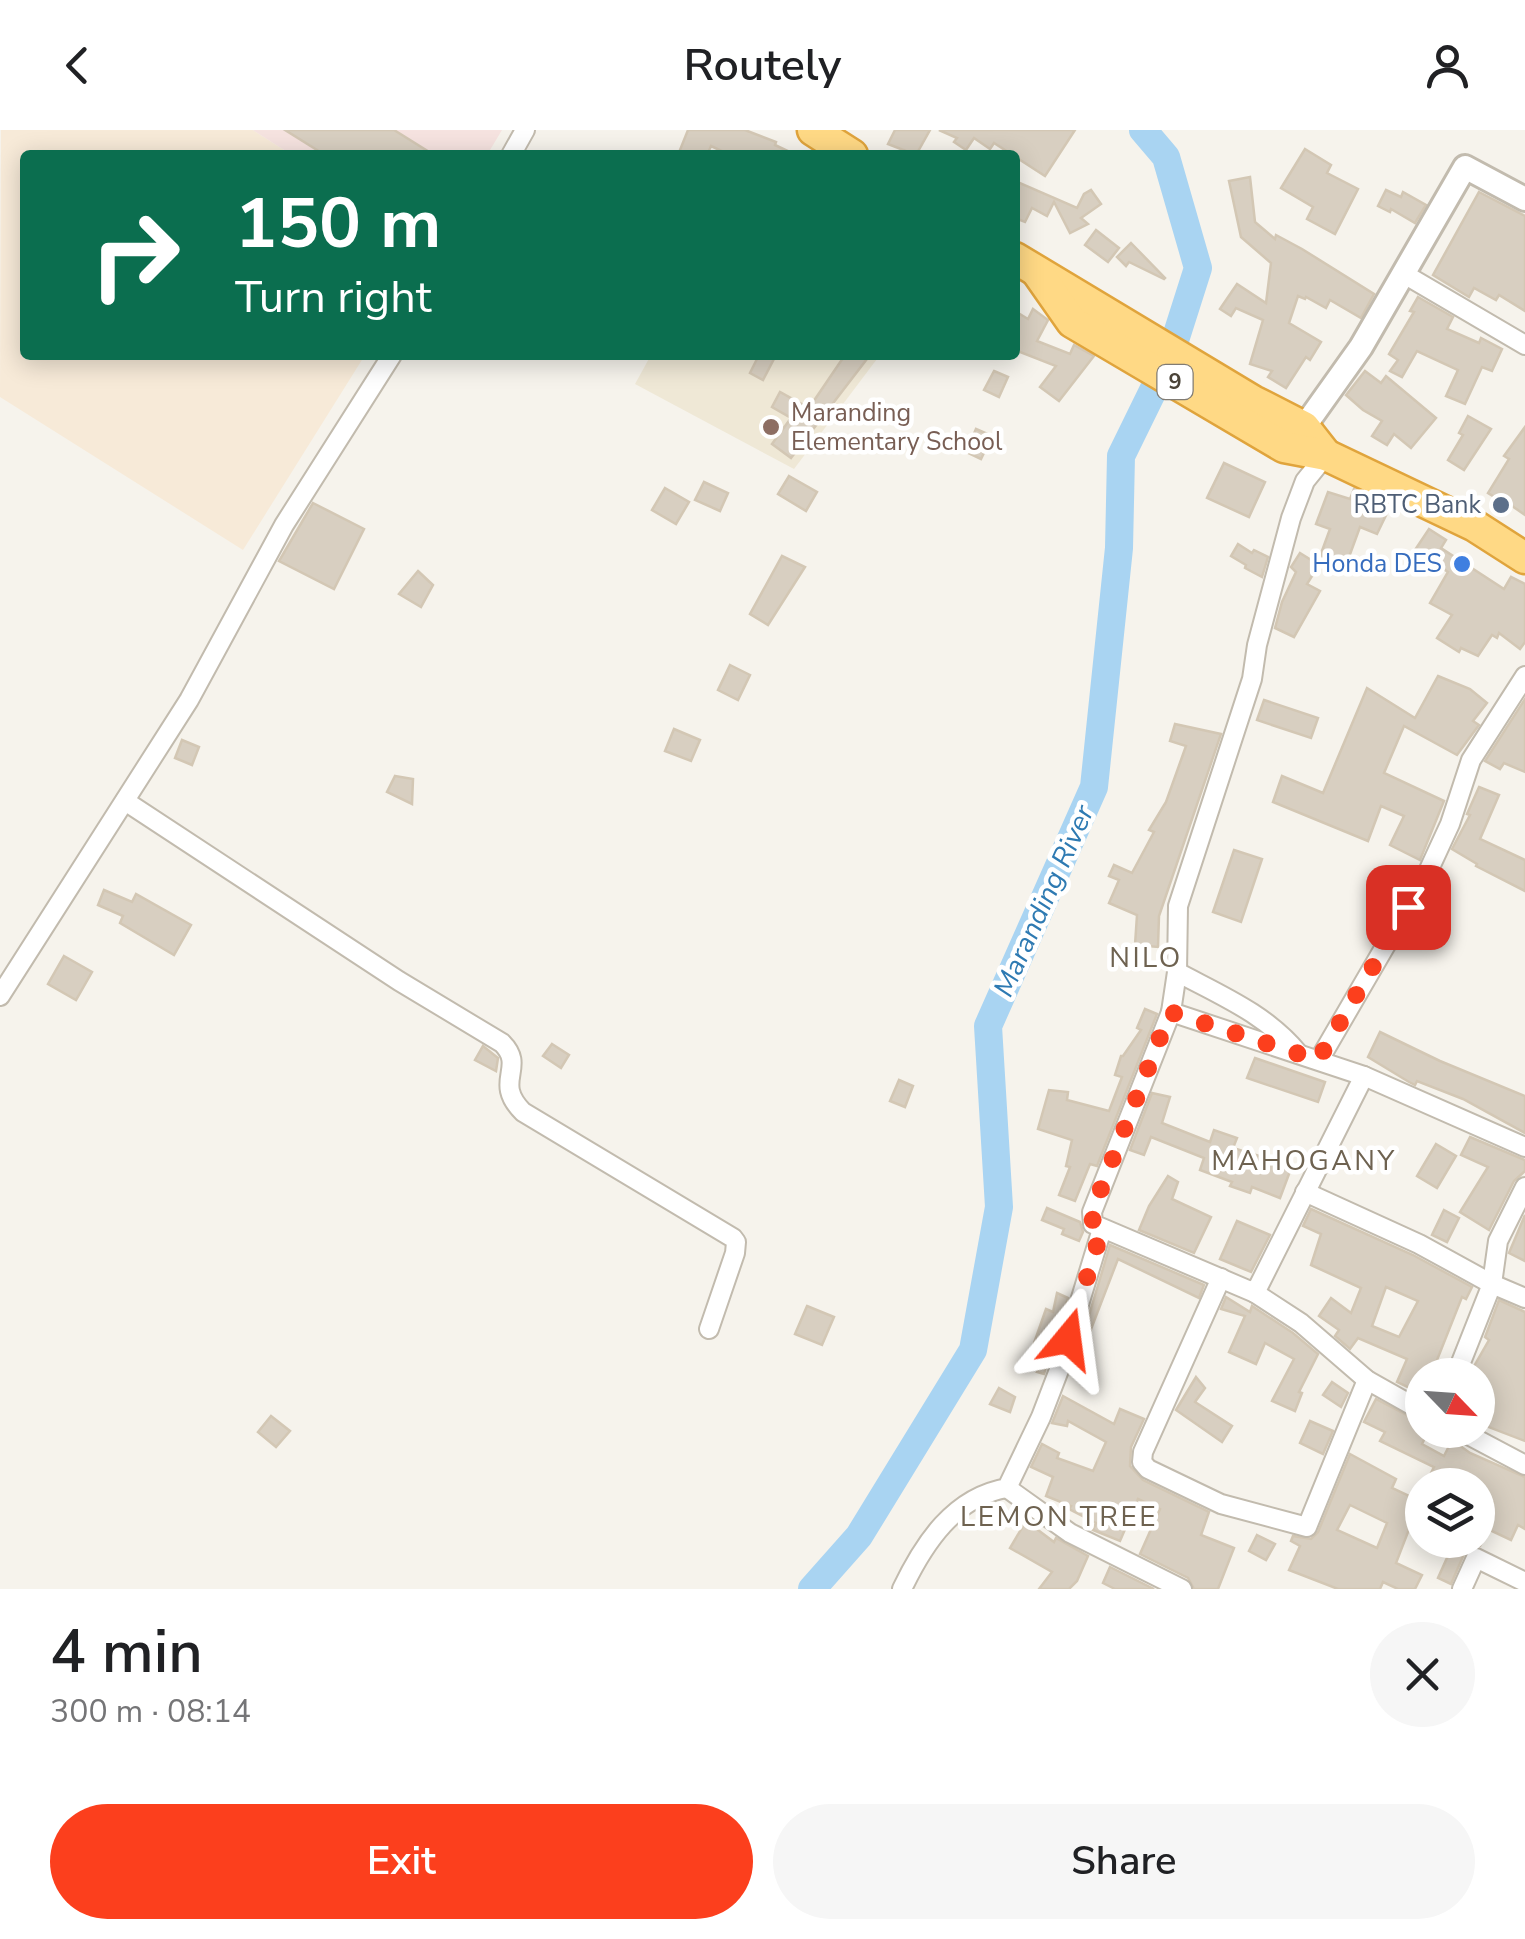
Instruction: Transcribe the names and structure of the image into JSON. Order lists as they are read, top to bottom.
{
  "streets": {
    "highway": ["9"]
  },
  "districts": ["NILO", "MAHOGANY", "LEMON TREE"],
  "water": ["Maranding River"],
  "places": ["Maranding Elementary School", "RBTC Bank", "Honda DES"],
  "north": "bottom right",
  "page": {
    "header": "Routely",
    "turn": ["150 m", "Turn right"],
    "heading": ["4 min", "300 m · 08:14"],
    "buttons": ["Exit", "Share"]
  }
}
